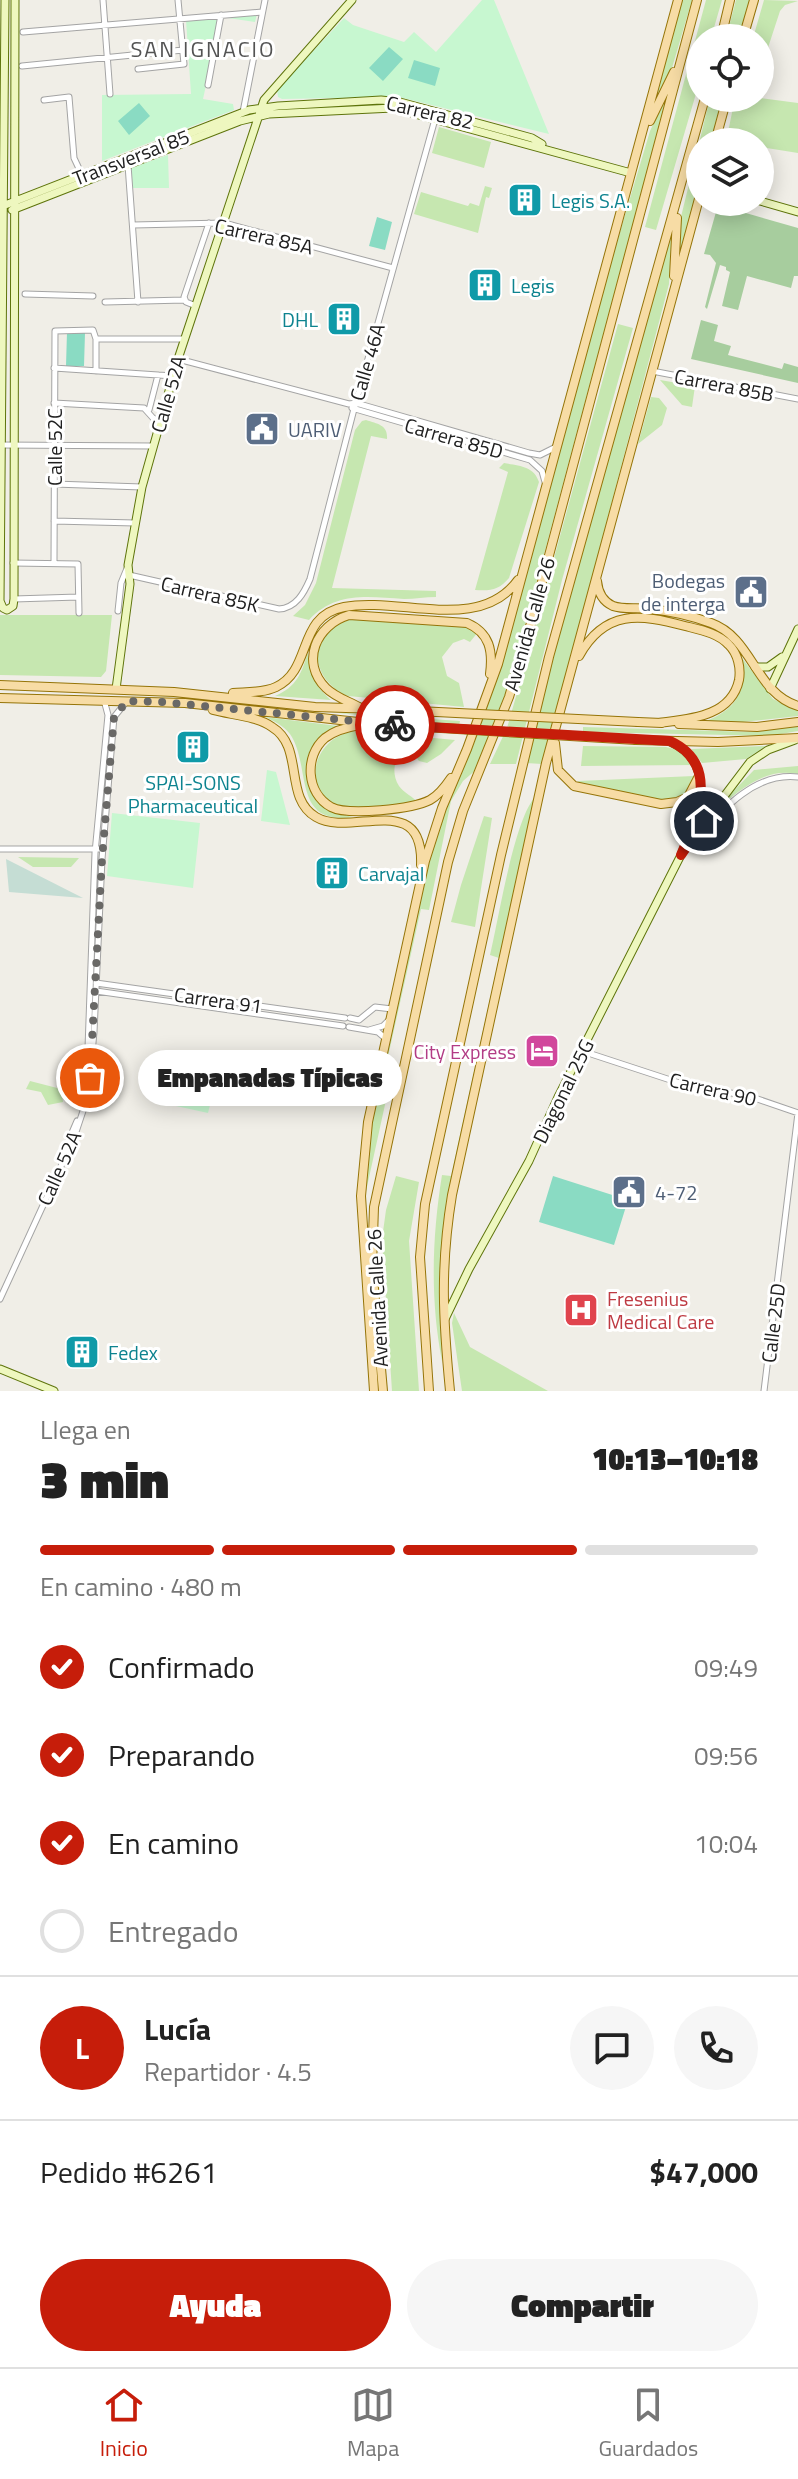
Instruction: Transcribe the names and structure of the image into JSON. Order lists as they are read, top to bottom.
{
  "streets": {
    "main road": ["Avenida Calle 26"],
    "street": [
      "Carrera 82",
      "Transversal 85",
      "Carrera 85A",
      "Calle 46A",
      "Carrera 85B",
      "Calle 52A",
      "Carrera 85D",
      "Calle 52C",
      "Carrera 85K",
      "Carrera 91",
      "Carrera 90",
      "Diagonal 25G",
      "Calle 25D"
    ]
  },
  "crossings": [
    ["Carrera 82", "Transversal 85"],
    ["Carrera 82", "Calle 46A"],
    ["Carrera 82", "Calle 52A"],
    ["Carrera 82", "Avenida Calle 26"],
    ["Transversal 85", "Calle 52A"],
    ["Carrera 85A", "Calle 46A"],
    ["Carrera 85A", "Calle 52A"],
    ["Calle 46A", "Carrera 85D"],
    ["Calle 46A", "Carrera 85K"],
    ["Calle 52A", "Carrera 85D"],
    ["Calle 52A", "Carrera 85K"],
    ["Calle 52A", "Carrera 91"],
    ["Carrera 85D", "Avenida Calle 26"],
    ["Avenida Calle 26", "Carrera 91"],
    ["Carrera 90", "Diagonal 25G"],
    ["Carrera 90", "Calle 25D"]
  ],
  "districts": ["SAN IGNACIO"],
  "places": {
    "building": [
      "Legis S.A.",
      "Legis",
      "DHL",
      "SPAI-SONS Pharmaceutical",
      "Carvajal",
      "Fedex"
    ],
    "public building": ["UARIV", "Bodegas de interga", "4-72"],
    "hotel": ["City Express"],
    "other": ["Empanadas Típicas"],
    "hospital": ["Fresenius Medical Care"]
  },
  "page": {
    "bubble": "Empanadas Típicas",
    "heading": ["3 min", "Llega en", "10:13–10:18"],
    "panel": [
      "Lucía",
      "Repartidor · 4.5",
      "Pedido #6261",
      "$47,000"
    ],
    "bar": "En camino · 480 m",
    "list": [
      ["Confirmado", "09:49"],
      ["Preparando", "09:56"],
      ["En camino", "10:04"],
      "Entregado"
    ],
    "round": "L",
    "buttons": ["Ayuda", "Compartir"],
    "tabs": ["Inicio", "Mapa", "Guardados"]
  }
}
